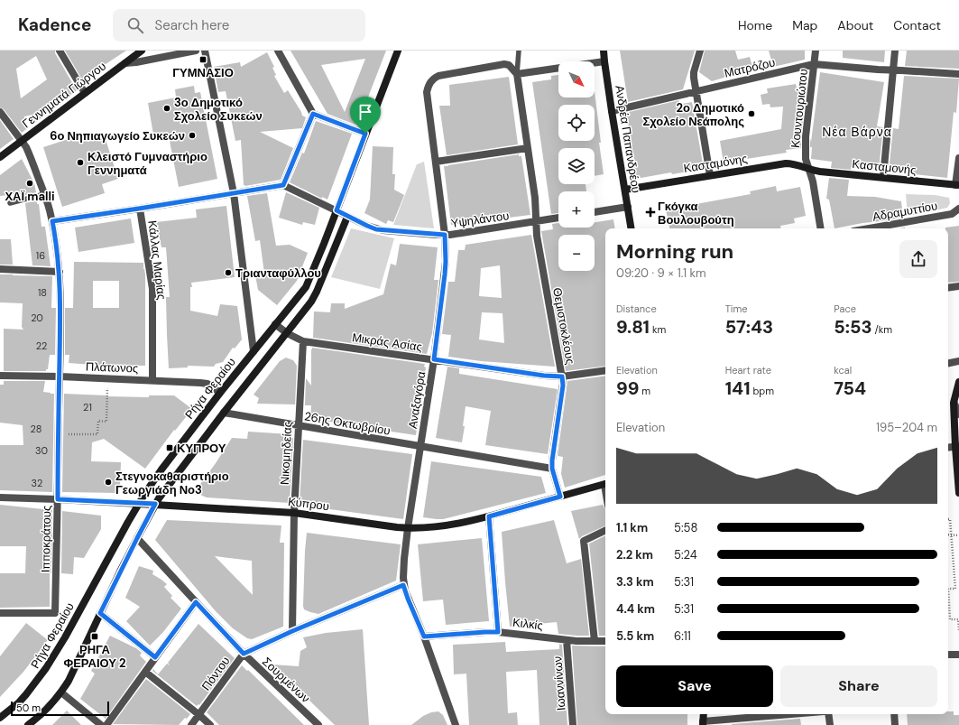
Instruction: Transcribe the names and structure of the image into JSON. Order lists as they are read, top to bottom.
{
  "streets": {
    "street": [
      "Ματρόζου",
      "Γεννηματά Γιώργου",
      "Κουντουριώτου",
      "Ανδρέα Παπανδρέου",
      "Κασταμόνης",
      "Κασταμονής",
      "Αδραμυττίου",
      "Υψηλάντου",
      "Κάλλας Μαρίας",
      "Θεμιστοκλέους",
      "Μικράς Ασίας",
      "Πλάτωνος",
      "Ρήγα Φεραίου",
      "Αναξαγόρα",
      "26ης Οκτωβρίου",
      "Νικομηδείας",
      "Κύπρου",
      "Ιπποκράτους",
      "Κιλκίς",
      "Πόντου",
      "Σουρμένων",
      "Ιωαννίνων"
    ]
  },
  "crossings": [
    ["Ματρόζου", "Κουντουριώτου"],
    ["Ματρόζου", "Ανδρέα Παπανδρέου"],
    ["Γεννηματά Γιώργου", "Ιπποκράτους"],
    ["Κουντουριώτου", "Κασταμόνης"],
    ["Κουντουριώτου", "Κασταμονής"],
    ["Ανδρέα Παπανδρέου", "Κασταμόνης"],
    ["Κασταμόνης", "Κασταμονής"],
    ["Υψηλάντου", "Θεμιστοκλέους"],
    ["Υψηλάντου", "Ρήγα Φεραίου"],
    ["Υψηλάντου", "Αναξαγόρα"],
    ["Κάλλας Μαρίας", "Πλάτωνος"],
    ["Θεμιστοκλέους", "Μικράς Ασίας"],
    ["Θεμιστοκλέους", "Αναξαγόρα"],
    ["Θεμιστοκλέους", "26ης Οκτωβρίου"],
    ["Θεμιστοκλέους", "Κύπρου"],
    ["Μικράς Ασίας", "Ρήγα Φεραίου"],
    ["Μικράς Ασίας", "Αναξαγόρα"],
    ["Μικράς Ασίας", "Νικομηδείας"],
    ["Πλάτωνος", "Ρήγα Φεραίου"],
    ["Πλάτωνος", "Ιπποκράτους"],
    ["Ρήγα Φεραίου", "Κύπρου"],
    ["Αναξαγόρα", "26ης Οκτωβρίου"],
    ["Αναξαγόρα", "Κύπρου"],
    ["Αναξαγόρα", "Κιλκίς"],
    ["Αναξαγόρα", "Πόντου"],
    ["26ης Οκτωβρίου", "Νικομηδείας"],
    ["Νικομηδείας", "Κύπρου"],
    ["Νικομηδείας", "Πόντου"],
    ["Κύπρου", "Ιπποκράτους"],
    ["Κιλκίς", "Ιωαννίνων"],
    ["Πόντου", "Σουρμένων"]
  ],
  "districts": ["Νέα Βάρνα"],
  "places": {
    "transit": ["ΓΥΜΝΑΣΙΟ", "ΚΥΠΡΟΥ", "ΡΗΓΑ ΦΕΡΑΙΟΥ 2"],
    "other": [
      "3ο Δημοτικό Σχολείο Συκεών",
      "2ο Δημοτικό Σχολείο Νεάπολης",
      "6ο Νηπιαγωγείο Συκεών",
      "Κλειστό Γυμναστήριο Γεννηματά",
      "ΧΑΪ malli",
      "Τριανταφύλλου",
      "Στεγνοκαθαριστήριο Γεωργιάδη Νο3"
    ],
    "health": ["Γκόγκα Βουλουβούτη"]
  },
  "house_numbers": [
    "16",
    "18",
    "20",
    "22",
    "21",
    "28",
    "30",
    "32"
  ],
  "scale_bar": "50 m",
  "north": "bottom right",
  "page": {
    "header": "Kadence",
    "search": "Search here",
    "nav": [
      "Home",
      "Map",
      "About",
      "Contact"
    ],
    "map_buttons": ["+", "−"],
    "heading": ["Morning run", "09:20 · 9 × 1.1 km"],
    "stats": [
      ["Distance", "9.81 km"],
      ["Time", "57:43"],
      ["Pace", "5:53 /km"],
      ["Elevation", "99 m"],
      ["Heart rate", "141 bpm"],
      ["kcal", "754"]
    ],
    "chart": ["Elevation", "195–204 m"],
    "list": [
      {
        "name": "1.1 km",
        "note": "5:58"
      },
      {
        "name": "2.2 km",
        "note": "5:24"
      },
      {
        "name": "3.3 km",
        "note": "5:31"
      },
      {
        "name": "4.4 km",
        "note": "5:31"
      },
      {
        "name": "5.5 km",
        "note": "6:11"
      }
    ],
    "buttons": ["Save", "Share"],
    "scale": "50 m"
  }
}
